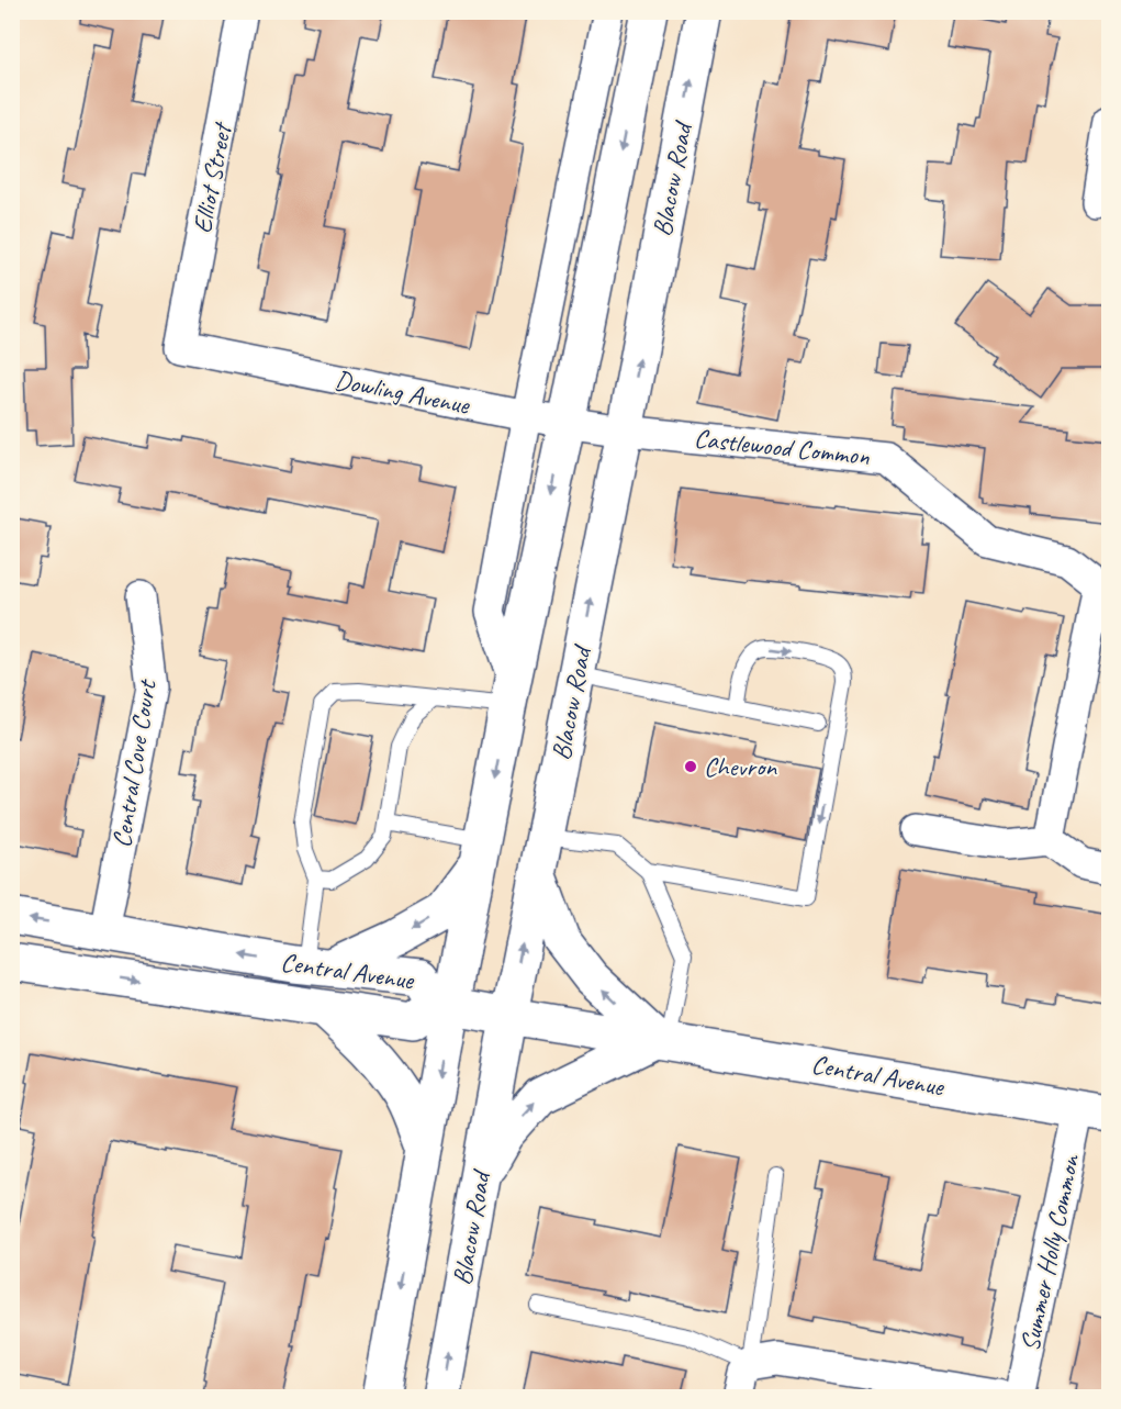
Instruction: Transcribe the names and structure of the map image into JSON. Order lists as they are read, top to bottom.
{
  "streets": {
    "main road": ["Blacow Road", "Central Avenue"],
    "street": [
      "Elliot Street",
      "Dowling Avenue",
      "Castlewood Common",
      "Central Cove Court",
      "Summer Holly Common"
    ]
  },
  "crossings": [
    ["Elliot Street", "Dowling Avenue"],
    ["Blacow Road", "Dowling Avenue"],
    ["Blacow Road", "Castlewood Common"],
    ["Blacow Road", "Central Avenue"],
    ["Dowling Avenue", "Castlewood Common"],
    ["Central Cove Court", "Central Avenue"],
    ["Central Avenue", "Summer Holly Common"]
  ],
  "places": ["Chevron"]
}
